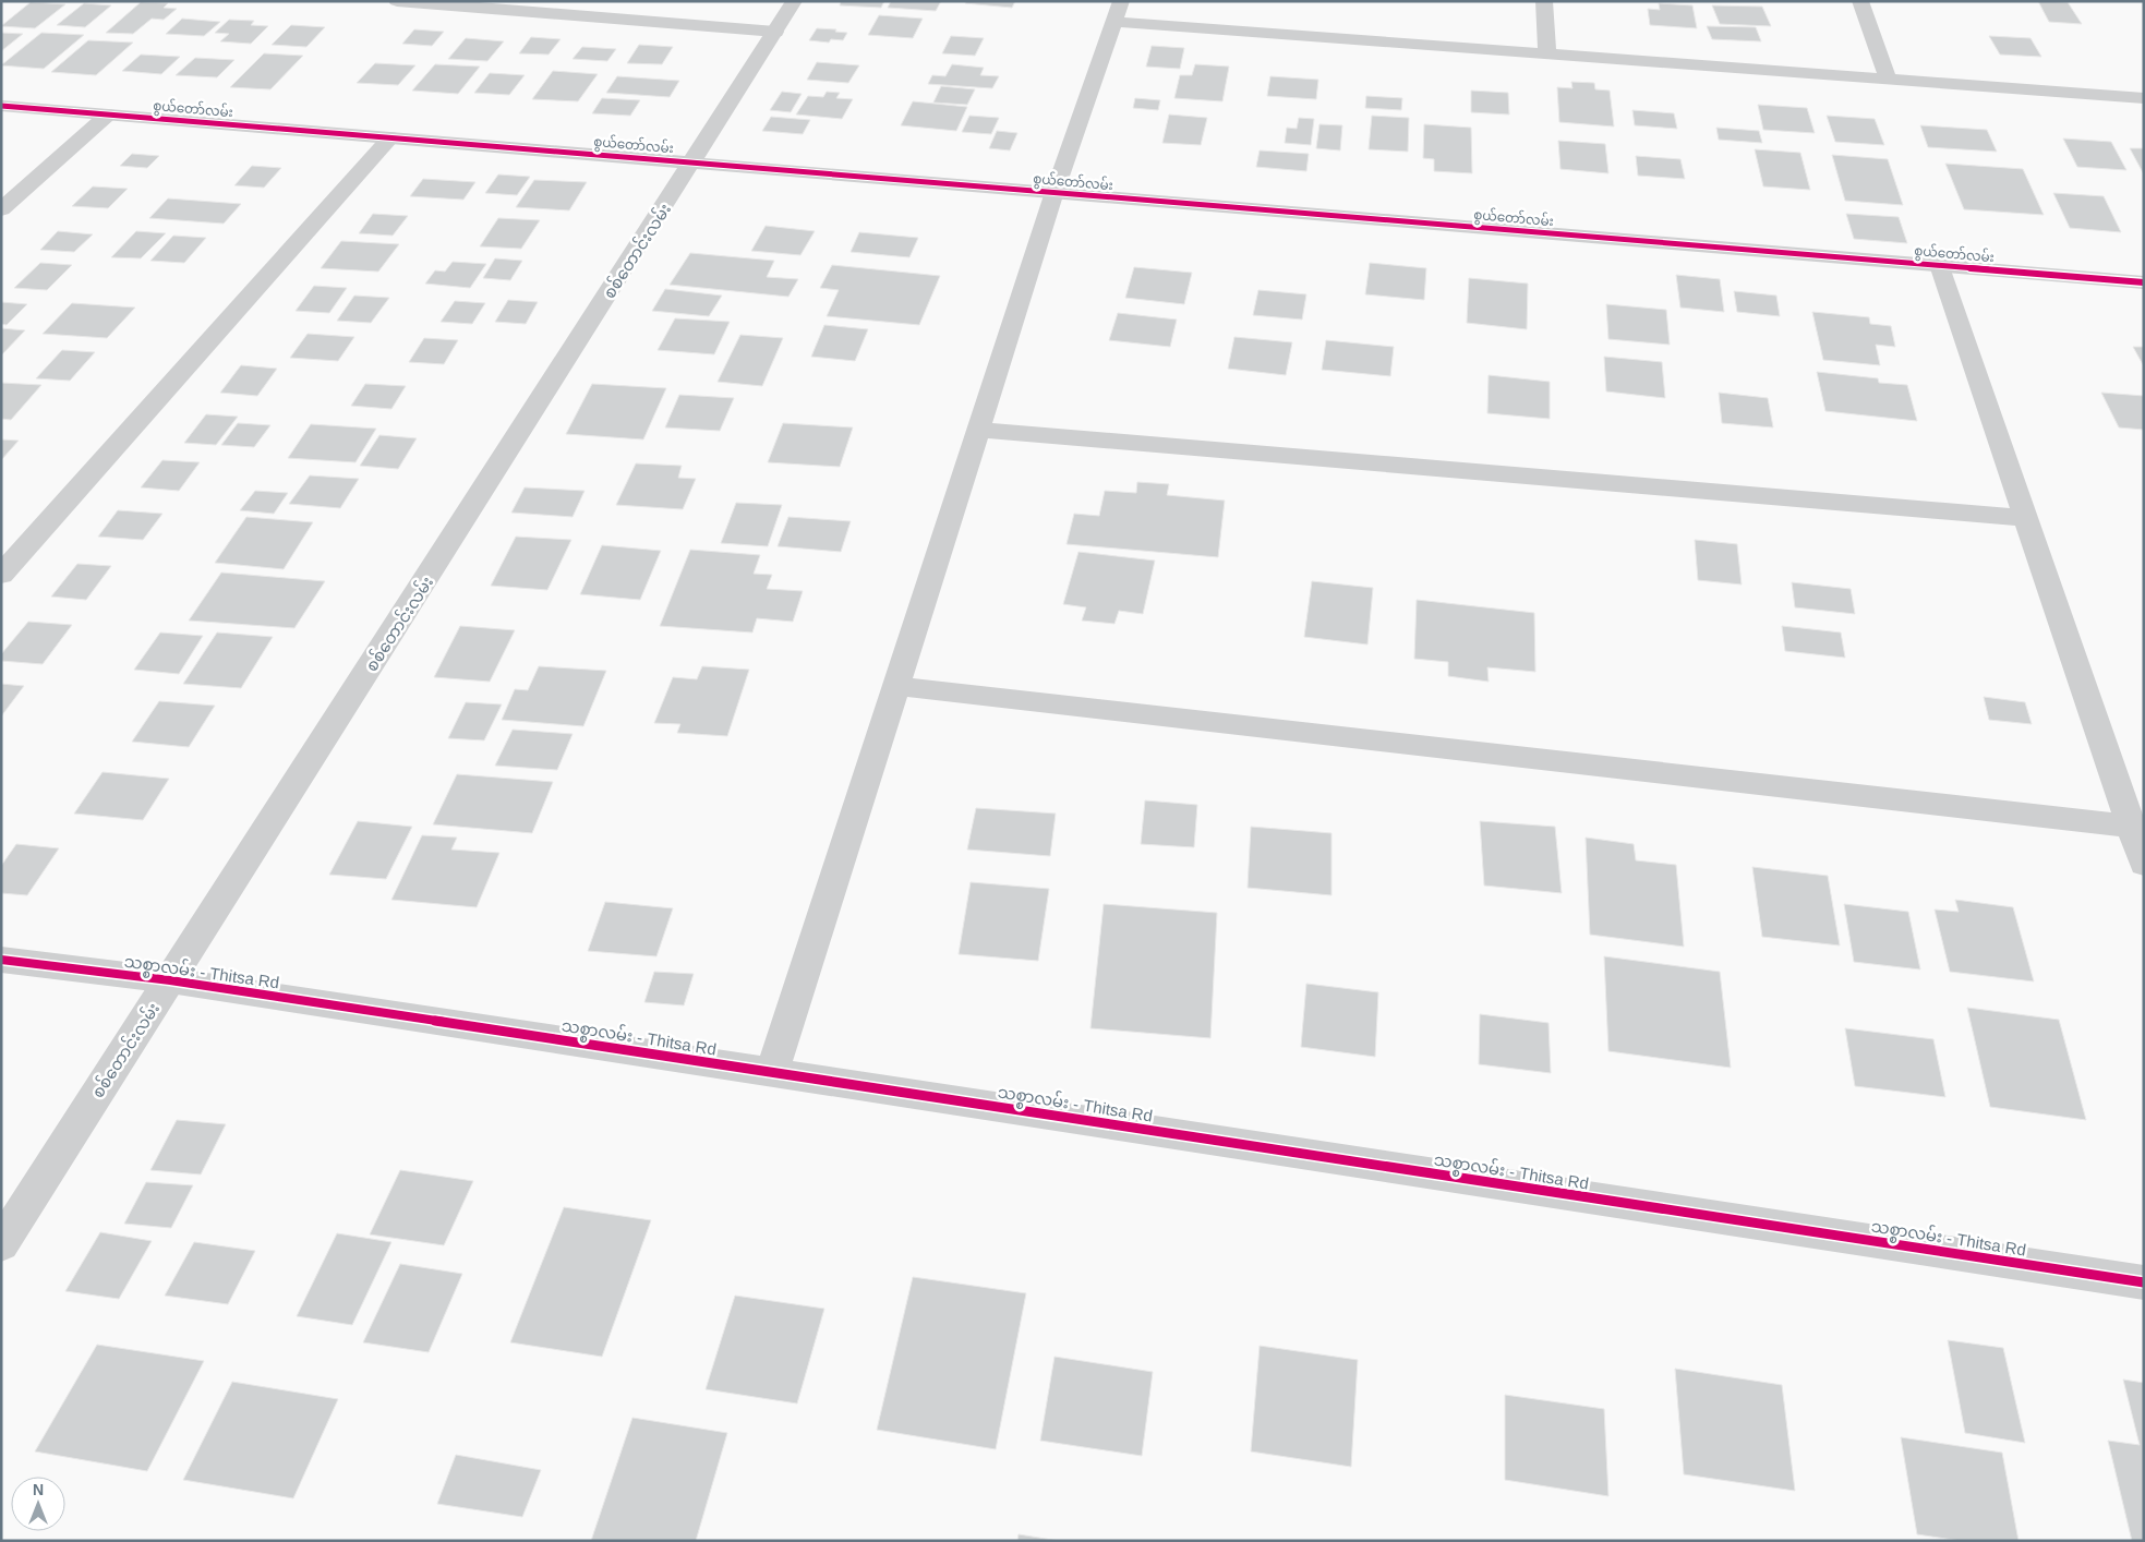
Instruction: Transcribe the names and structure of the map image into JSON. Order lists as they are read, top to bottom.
{
  "streets": {
    "street": ["စွယ်တော်လမ်း", "စစ်တောင်းလမ်း", "သစ္စာလမ်း - Thitsa Rd"]
  },
  "crossings": [
    ["စွယ်တော်လမ်း", "စစ်တောင်းလမ်း"],
    ["စစ်တောင်းလမ်း", "သစ္စာလမ်း - Thitsa Rd"]
  ],
  "north": "top"
}
